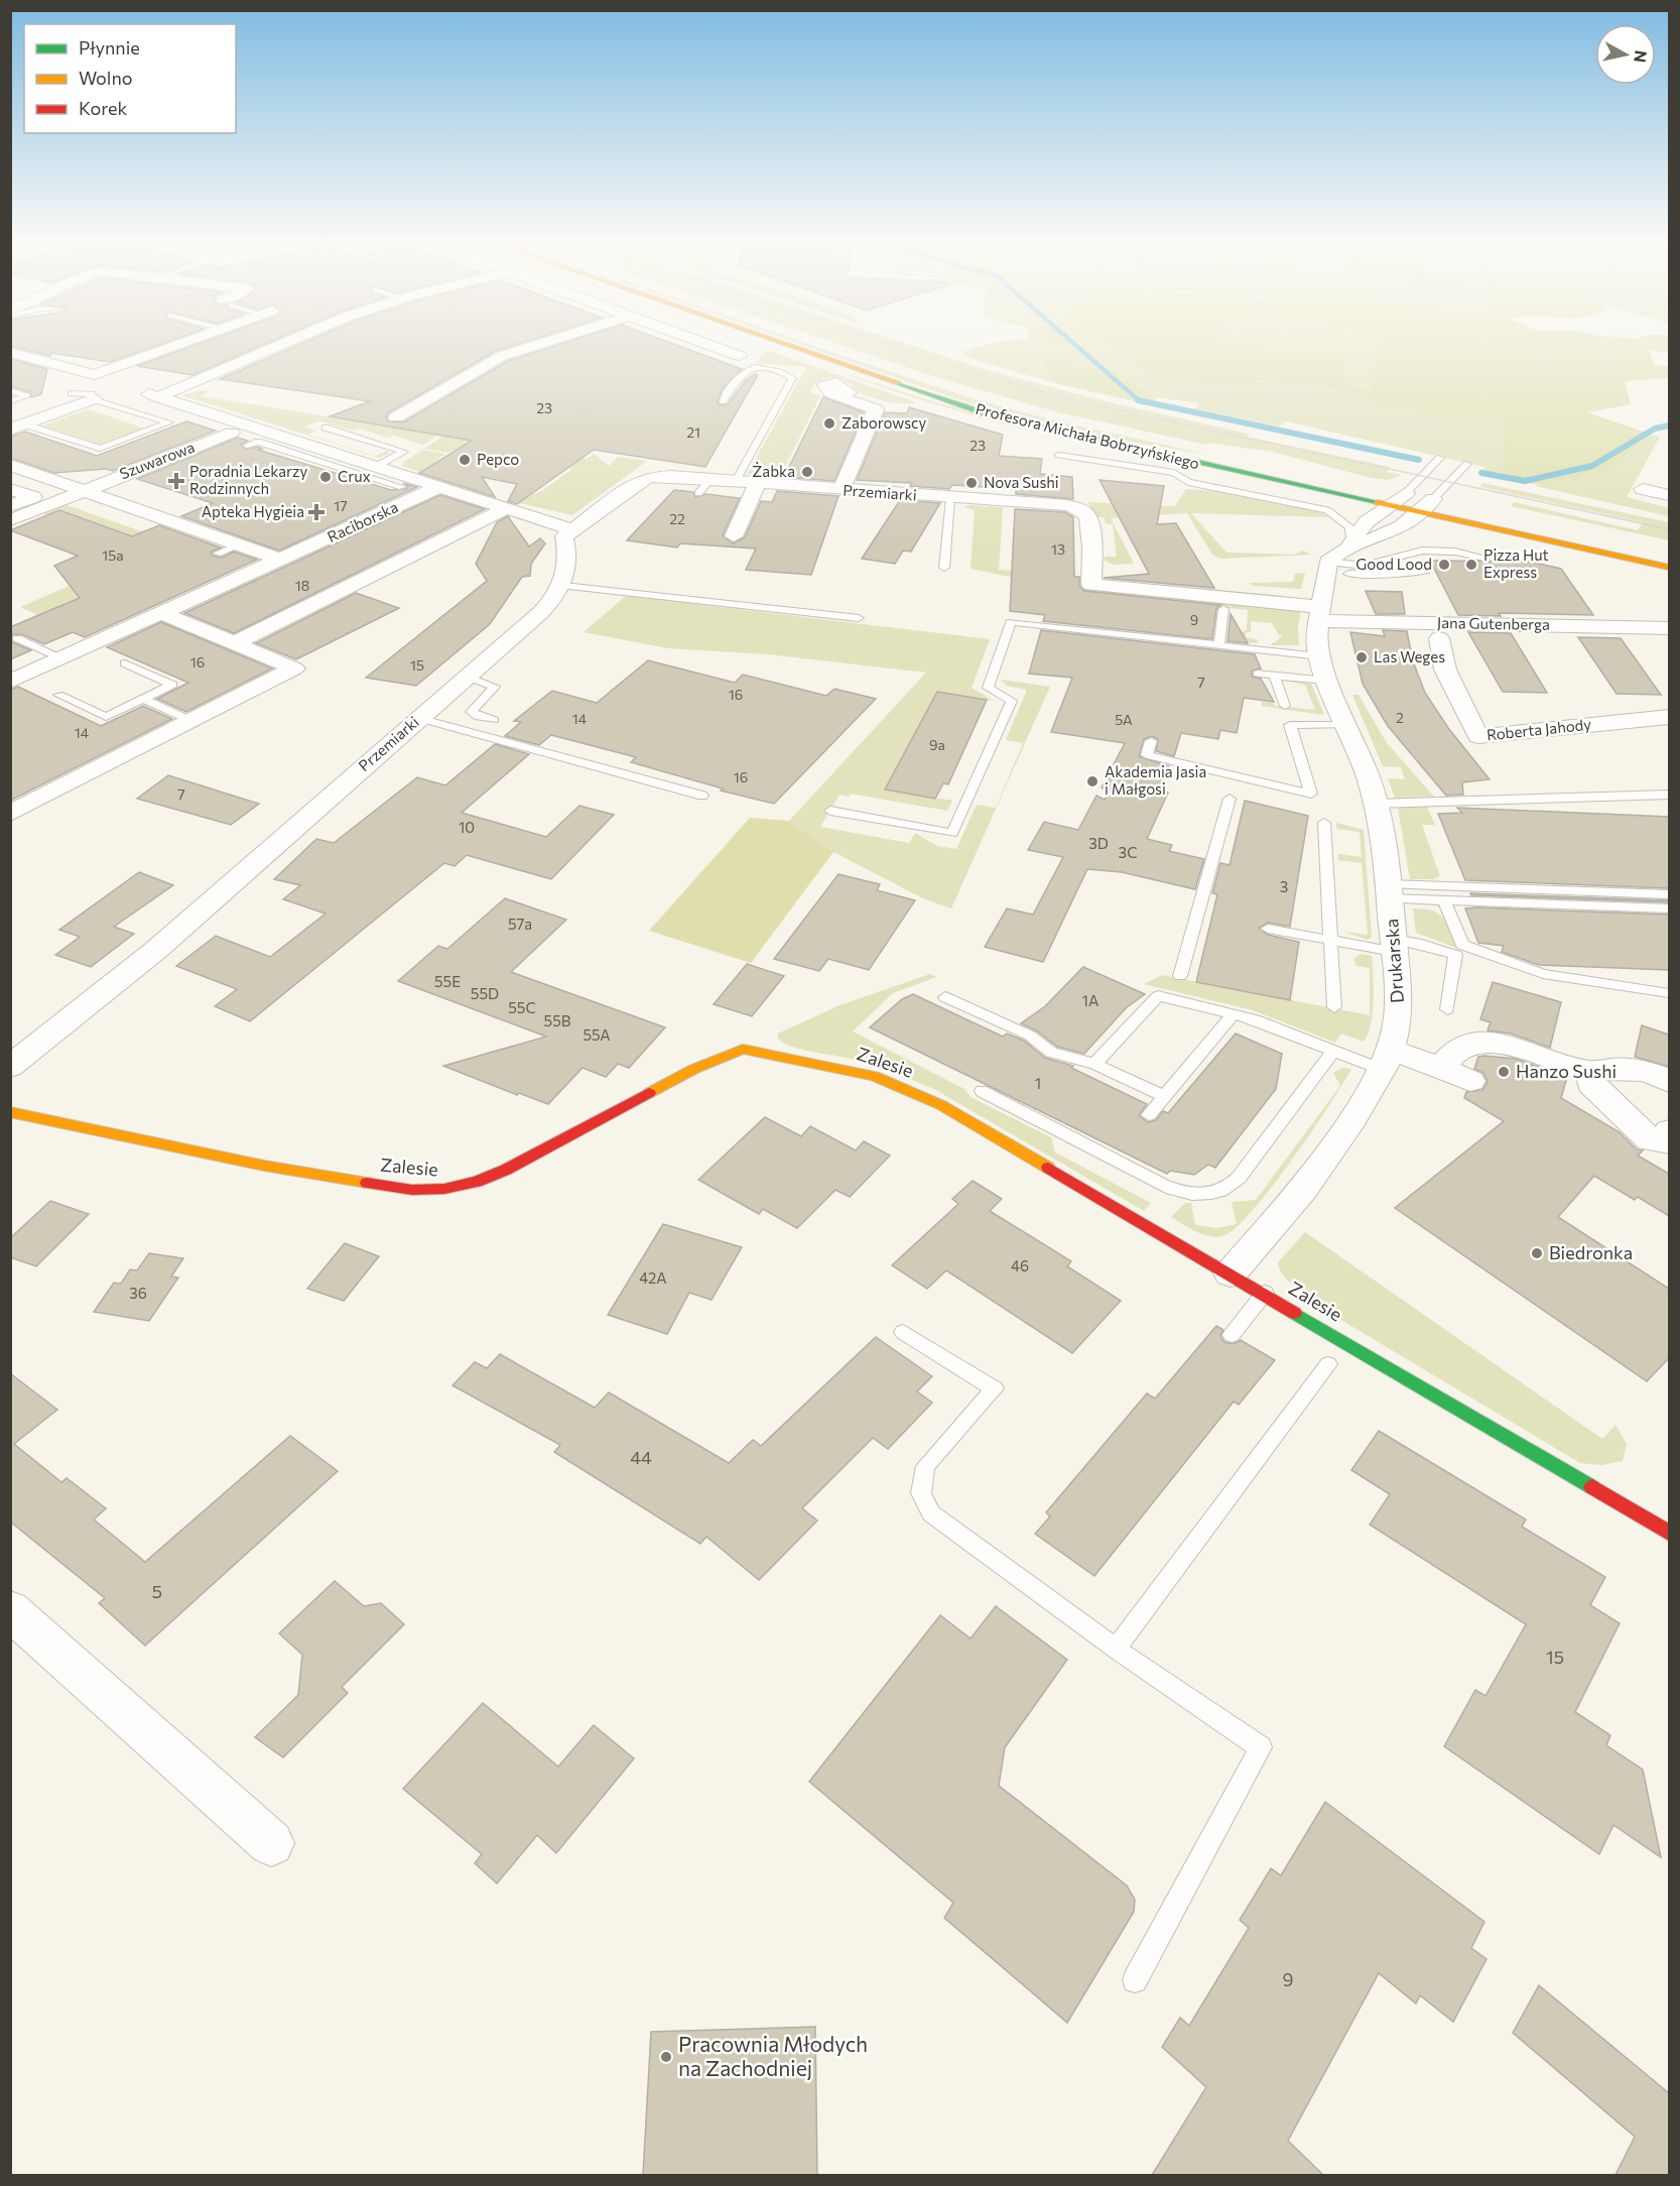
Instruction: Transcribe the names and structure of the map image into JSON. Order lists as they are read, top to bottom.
{
  "streets": {
    "main road": ["Profesora Michała Bobrzyńskiego", "Zalesie"],
    "street": [
      "Szuwarowa",
      "Przemiarki",
      "Raciborska",
      "Jana Gutenberga",
      "Roberta Jahody",
      "Drukarska"
    ]
  },
  "crossings": [
    ["Przemiarki", "Jana Gutenberga"],
    ["Przemiarki", "Drukarska"],
    ["Jana Gutenberga", "Drukarska"],
    ["Drukarska", "Zalesie"]
  ],
  "places": {
    "other": [
      "Zaborowscy",
      "Pepco",
      "Żabka",
      "Crux",
      "Nova Sushi",
      "Good Lood",
      "Pizza Hut Express",
      "Las Weges",
      "Akademia Jasia i Małgosi",
      "Hanzo Sushi",
      "Biedronka",
      "Pracownia Młodych na Zachodniej"
    ],
    "health": ["Poradnia Lekarzy Rodzinnych", "Apteka Hygieia"]
  },
  "house_numbers": [
    "23",
    "21",
    "23",
    "17",
    "22",
    "13",
    "15a",
    "18",
    "9",
    "16",
    "15",
    "7",
    "16",
    "2",
    "14",
    "5A",
    "14",
    "9a",
    "16",
    "7",
    "10",
    "3D",
    "3C",
    "3",
    "57a",
    "55E",
    "55D",
    "1A",
    "55C",
    "55B",
    "55A",
    "1",
    "46",
    "42A",
    "36",
    "44",
    "5",
    "15",
    "9"
  ],
  "legend": ["Płynnie", "Wolno", "Korek"],
  "north": "right"
}
